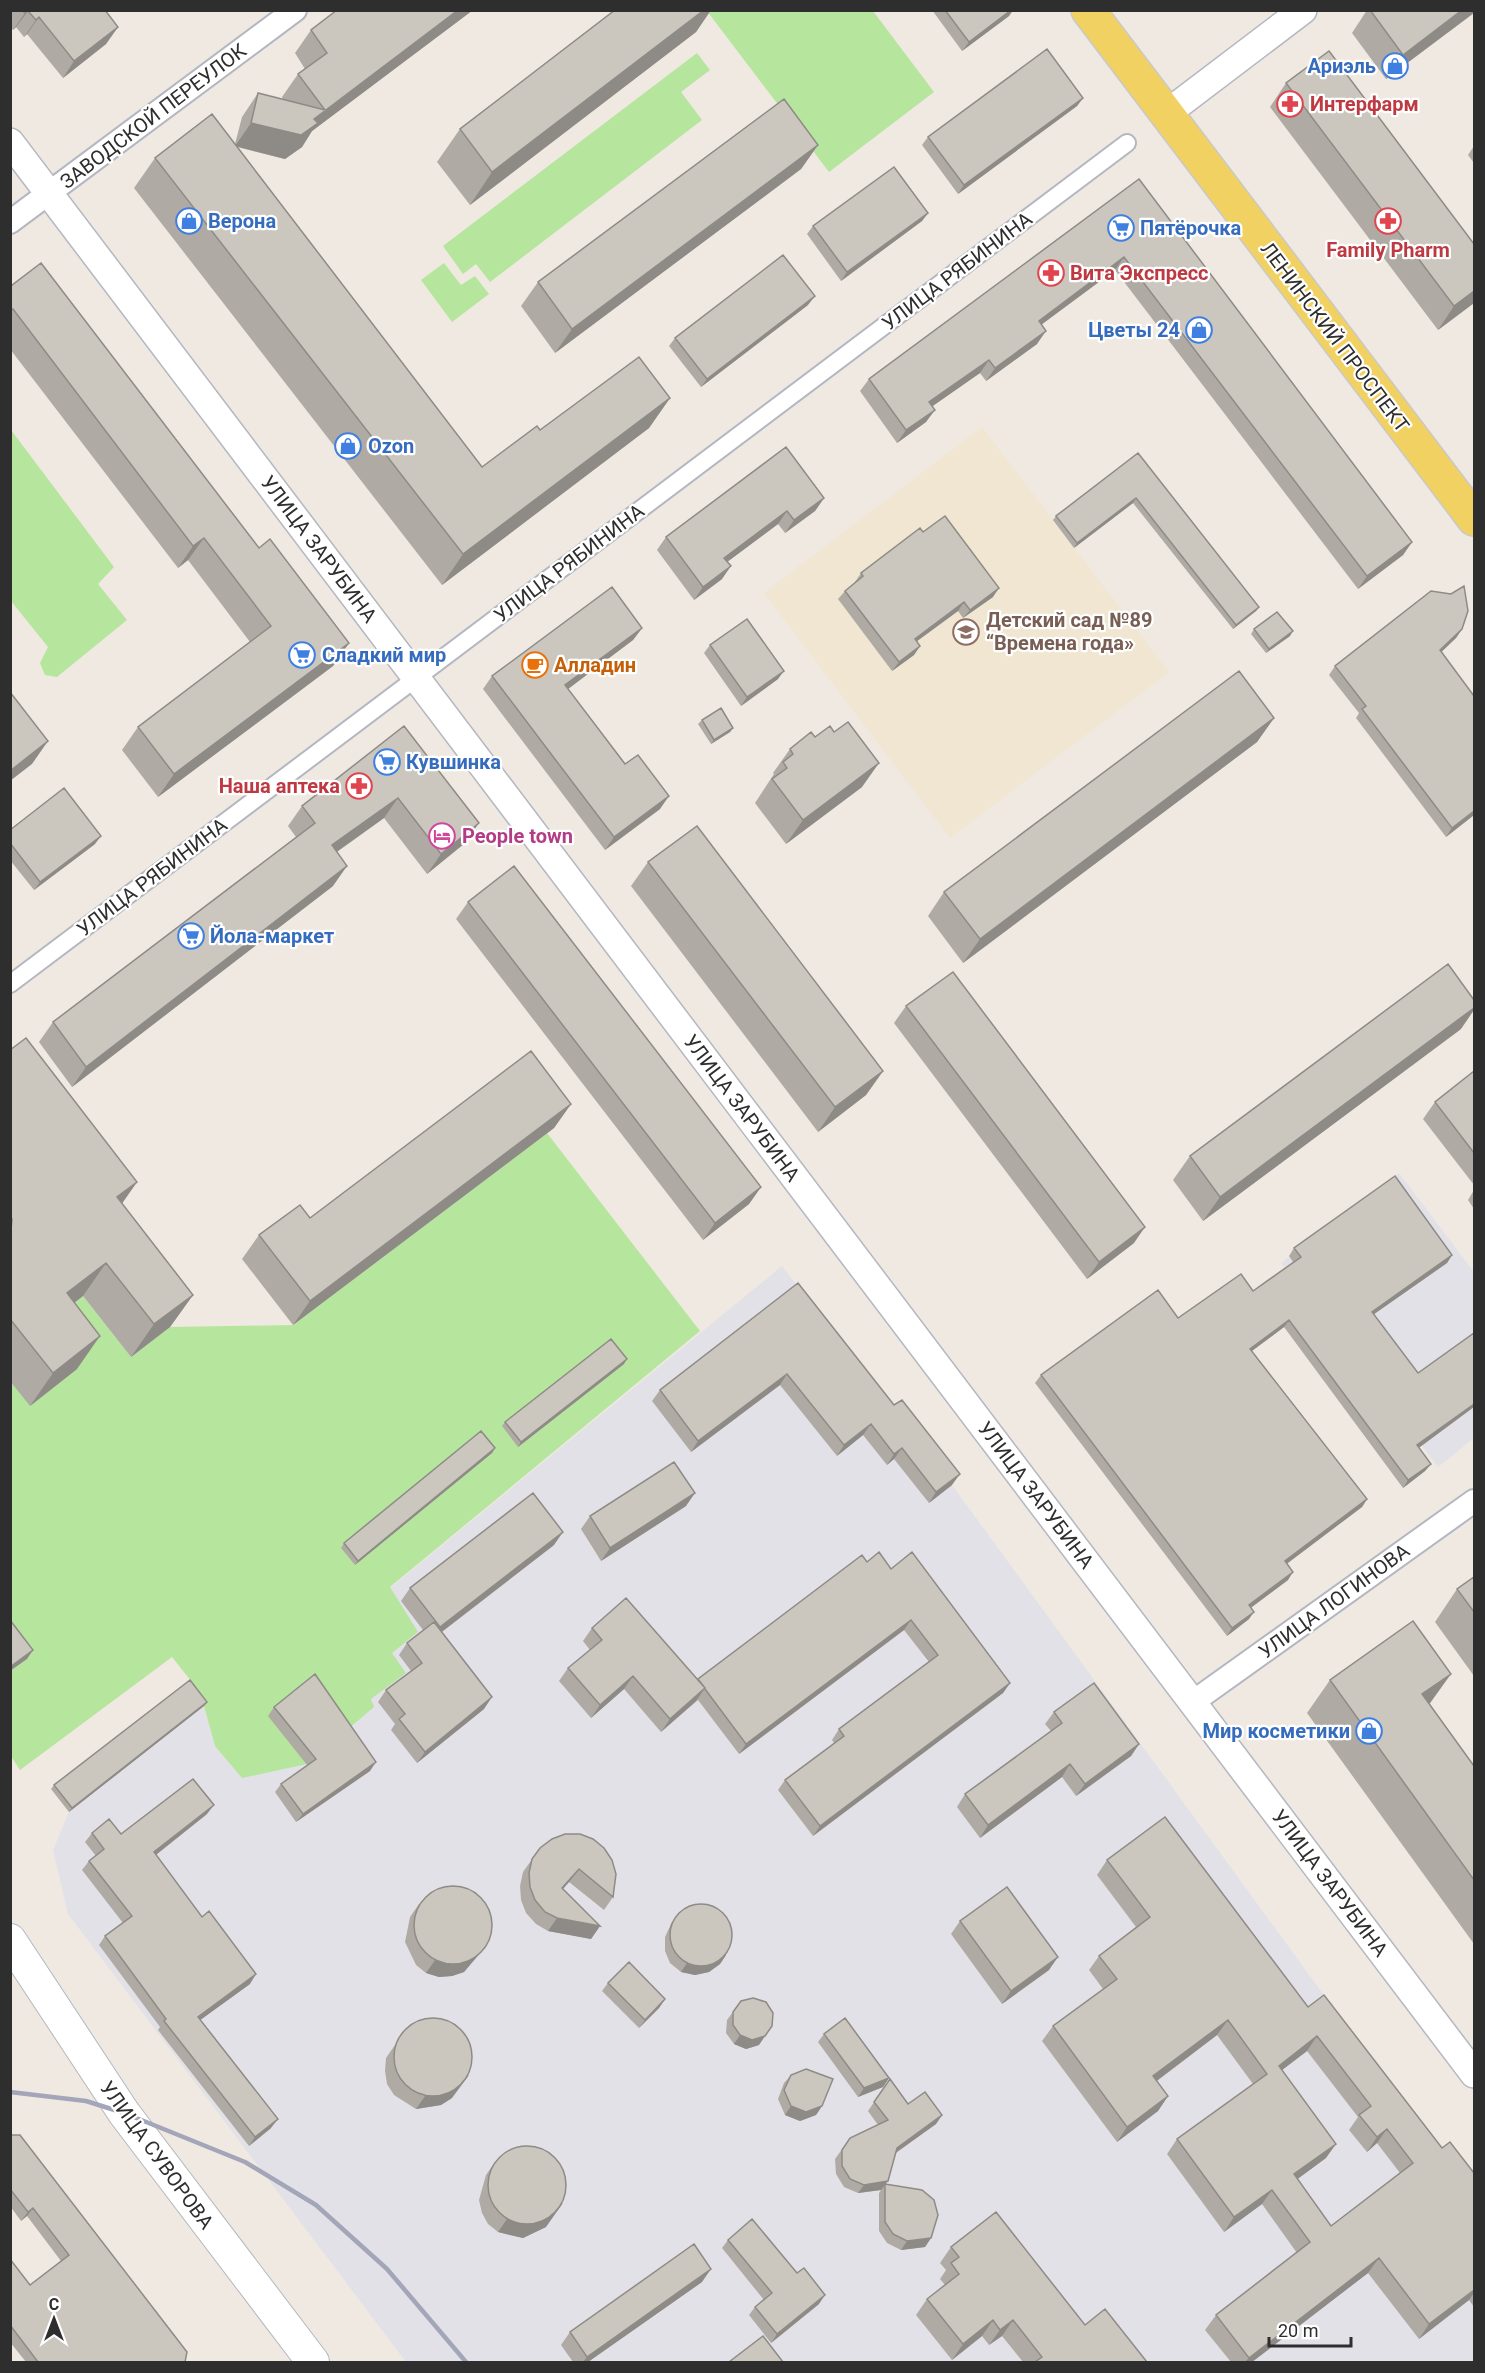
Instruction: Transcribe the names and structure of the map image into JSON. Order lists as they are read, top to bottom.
{
  "streets": {
    "main road": ["ЛЕНИНСКИЙ ПРОСПЕКТ", "УЛИЦА СУВОРОВА"],
    "street": [
      "ЗАВОДСКОЙ ПЕРЕУЛОК",
      "УЛИЦА РЯБИНИНА",
      "УЛИЦА ЗАРУБИНА",
      "УЛИЦА ЛОГИНОВА"
    ]
  },
  "crossings": [
    ["ЗАВОДСКОЙ ПЕРЕУЛОК", "УЛИЦА ЗАРУБИНА"],
    ["УЛИЦА РЯБИНИНА", "УЛИЦА ЗАРУБИНА"],
    ["УЛИЦА ЗАРУБИНА", "УЛИЦА ЛОГИНОВА"]
  ],
  "places": {
    "shop": [
      "Ариэль",
      "Верона",
      "Цветы 24",
      "Ozon",
      "Мир косметики"
    ],
    "pharmacy": [
      "Интерфарм",
      "Family Pharm",
      "Вита Экспресс",
      "Наша аптека"
    ],
    "supermarket": [
      "Пятёрочка",
      "Сладкий мир",
      "Кувшинка",
      "Йола-маркет"
    ],
    "school or university": ["Детский сад №89 “Времена года»"],
    "cafe": ["Алладин"],
    "hotel": ["People town"]
  },
  "scale_bar": "20 m",
  "north": "top"
}
